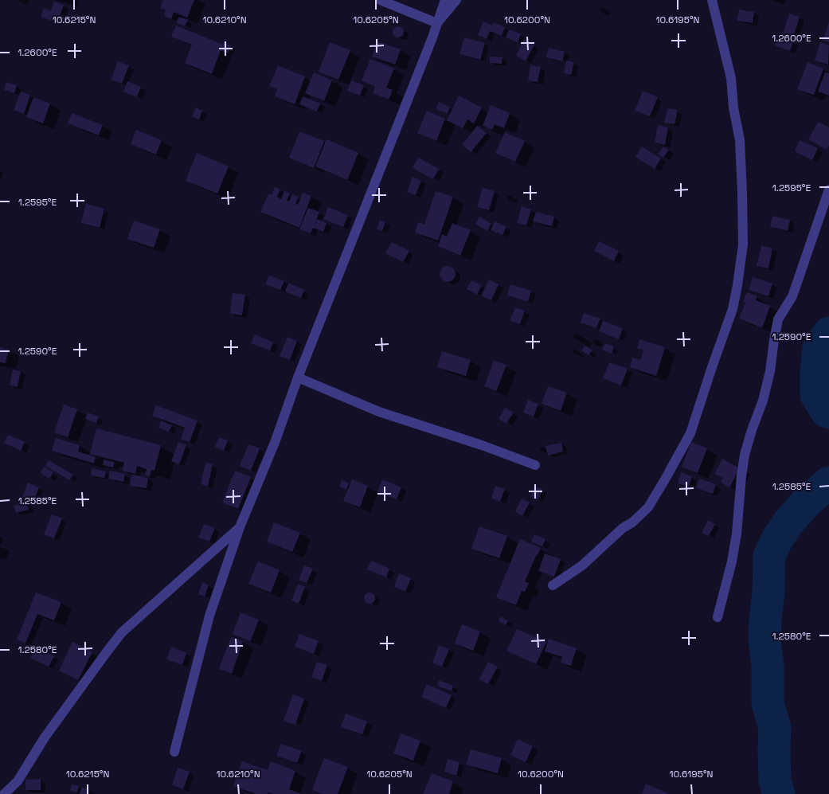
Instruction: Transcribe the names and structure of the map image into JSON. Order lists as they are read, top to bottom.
{
  "coordinates": [
    "10.6215°N",
    "10.6210°N",
    "10.6205°N",
    "10.6200°N",
    "10.6195°N",
    "1.2600°E",
    "1.2595°E",
    "1.2590°E",
    "1.2585°E",
    "1.2580°E"
  ]
}
